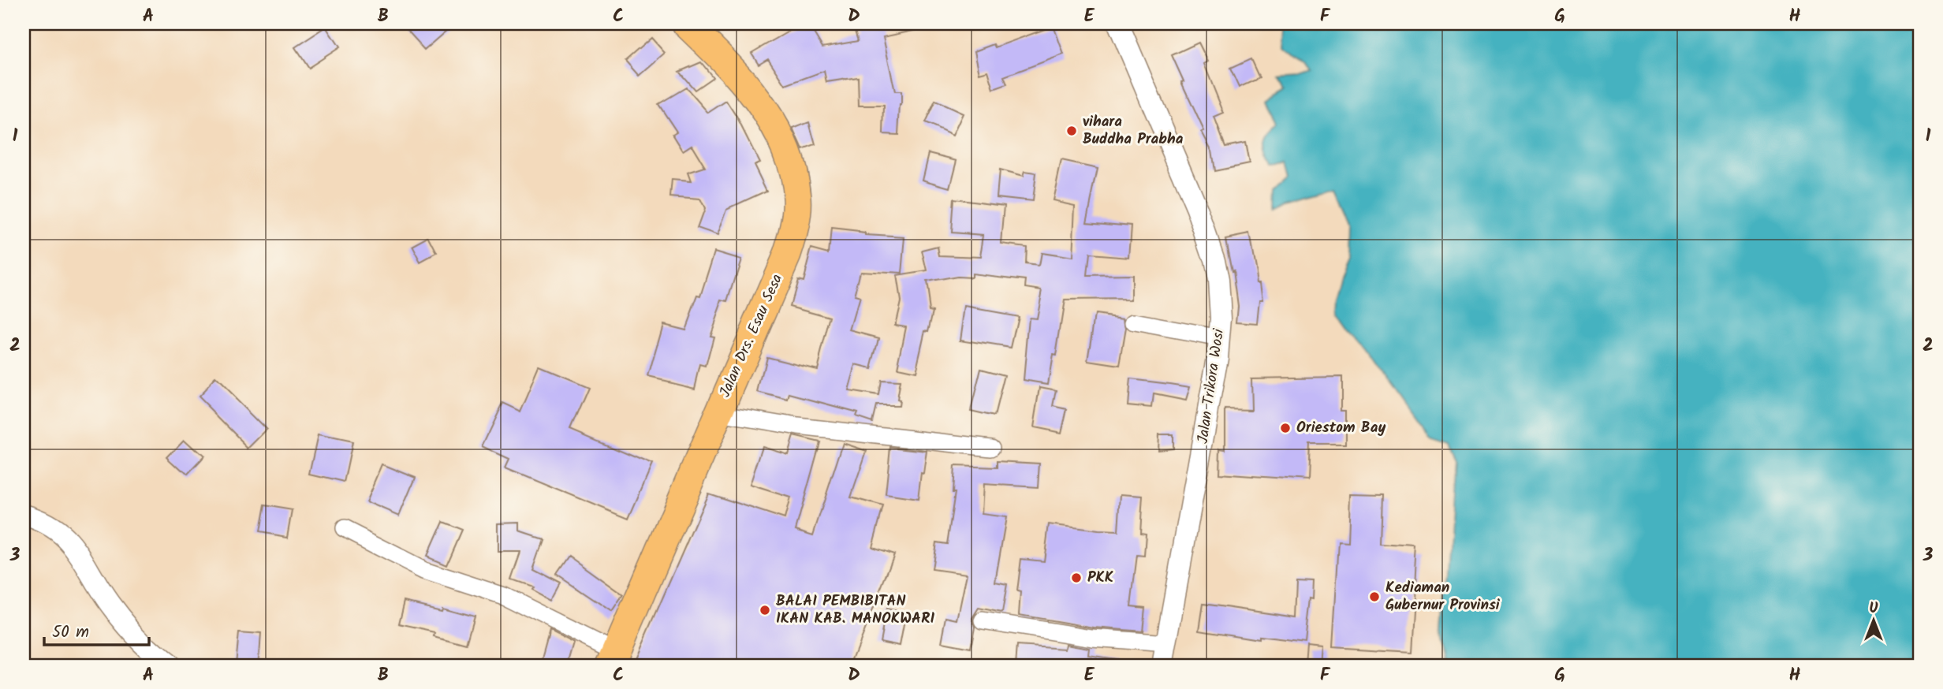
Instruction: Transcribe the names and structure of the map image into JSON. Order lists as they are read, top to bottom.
{
  "streets": {
    "highway": ["Jalan Drs. Esau Sesa"],
    "street": ["Jalan Trikora Wosi"]
  },
  "places": [
    "vihara Buddha Prabha",
    "Oriestom Bay",
    "PKK",
    "Kediaman Gubernur Provinsi",
    "BALAI PEMBIBITAN IKAN KAB. MANOKWARI"
  ],
  "scale_bar": "50 m",
  "north": "top",
  "grid": {
    "columns": [
      "A",
      "B",
      "C",
      "D",
      "E",
      "F",
      "G",
      "H"
    ],
    "rows": ["1", "2", "3"]
  }
}
